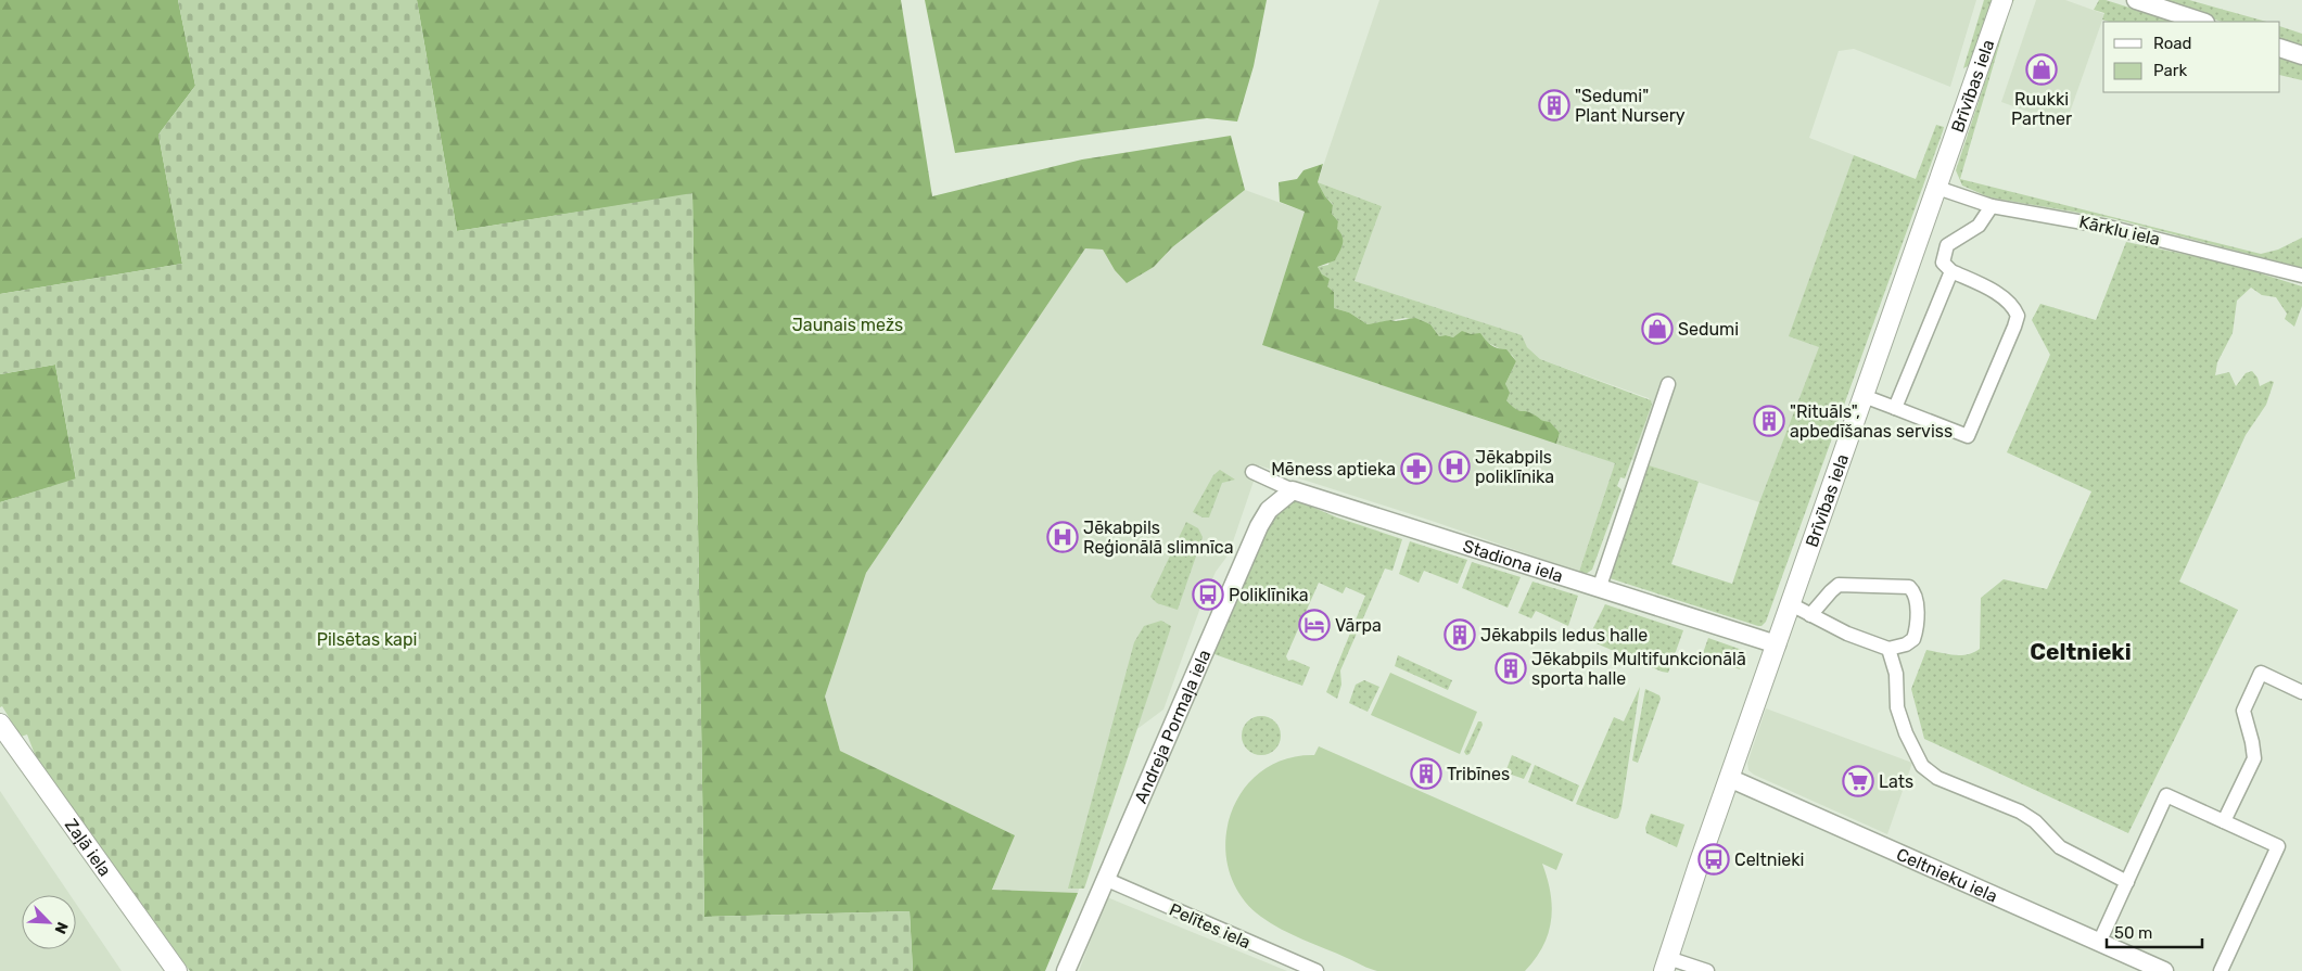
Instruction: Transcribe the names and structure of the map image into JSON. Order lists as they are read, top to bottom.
{
  "streets": {
    "main road": ["Brīvības iela", "Zaļā iela"],
    "street": [
      "Kārklu iela",
      "Stadiona iela",
      "Andreja Pormaļa iela",
      "Celtnieku iela",
      "Pelītes iela"
    ]
  },
  "crossings": [
    ["Brīvības iela", "Kārklu iela"],
    ["Brīvības iela", "Stadiona iela"],
    ["Brīvības iela", "Celtnieku iela"],
    ["Stadiona iela", "Andreja Pormaļa iela"],
    ["Andreja Pormaļa iela", "Pelītes iela"]
  ],
  "districts": ["Celtnieki"],
  "parks": ["Jaunais mežs", "Pilsētas kapi"],
  "places": {
    "shop": ["Ruukki Partner", "Sedumi"],
    "building": [
      "\"Sedumi\" Plant Nursery",
      "\"Rituāls\", apbedīšanas serviss",
      "Jēkabpils ledus halle",
      "Jēkabpils Multifunkcionālā sporta halle",
      "Tribīnes"
    ],
    "hospital": ["Jēkabpils poliklīnika", "Jēkabpils Reģionālā slimnīca"],
    "pharmacy": ["Mēness aptieka"],
    "bus stop": ["Poliklīnika", "Celtnieki"],
    "hotel": ["Vārpa"],
    "supermarket": ["Lats"]
  },
  "legend": ["Road", "Park"],
  "scale_bar": "50 m",
  "north": "bottom right"
}
